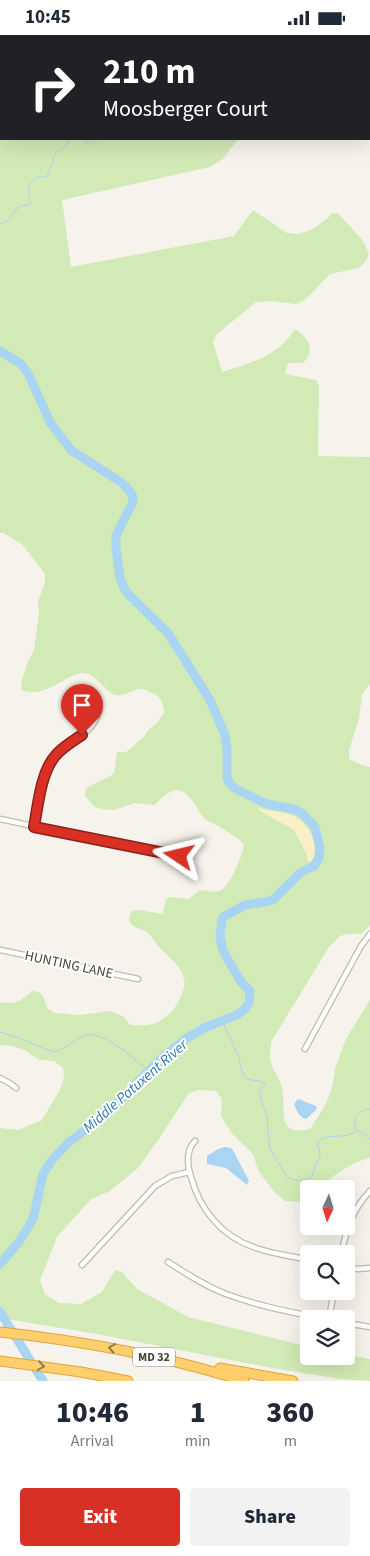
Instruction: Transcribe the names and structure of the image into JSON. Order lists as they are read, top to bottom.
{
  "streets": {
    "highway": ["MD 32"],
    "street": ["HUNTING LANE"]
  },
  "water": ["Middle Patuxent River"],
  "north": "bottom",
  "page": {
    "status": "10:45",
    "turn": ["210 m", "Moosberger Court"],
    "eta": [
      "10:46",
      "Arrival",
      "1",
      "min",
      "360",
      "m"
    ],
    "buttons": ["Exit", "Share"]
  }
}
